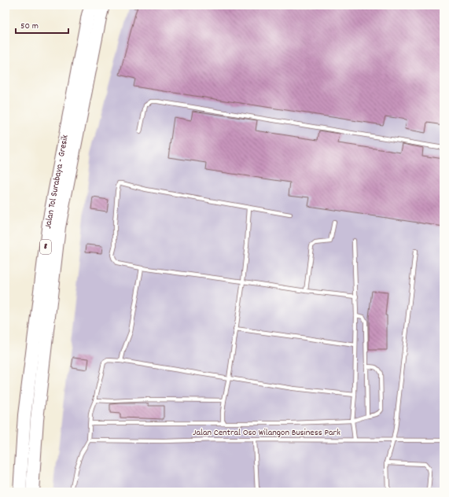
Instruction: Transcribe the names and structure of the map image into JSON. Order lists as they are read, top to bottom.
{
  "streets": {
    "highway": ["Jalan Tol Surabaya - Gresik", "8"],
    "lane": ["Jalan Central Oso Wilangon Business Park"]
  },
  "scale_bar": "50 m"
}
